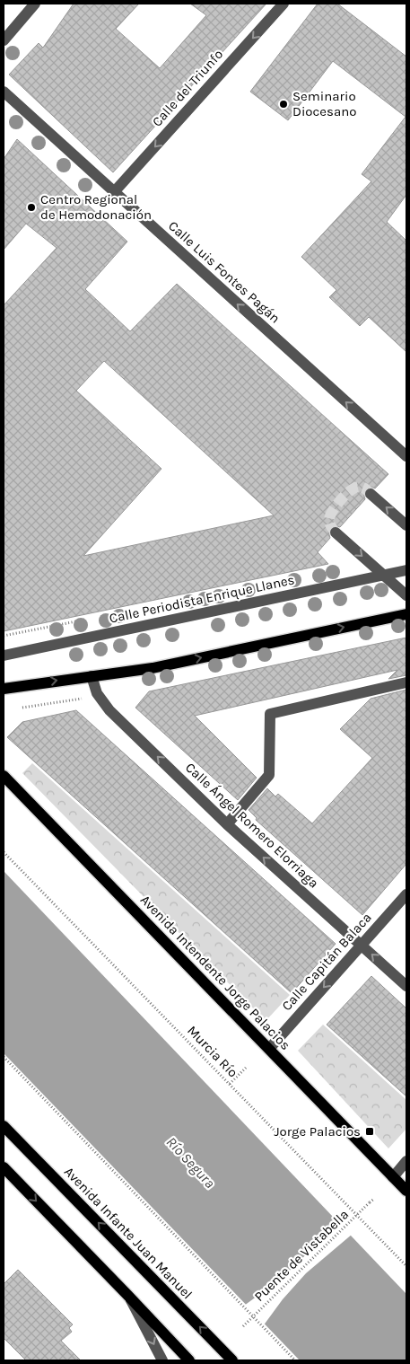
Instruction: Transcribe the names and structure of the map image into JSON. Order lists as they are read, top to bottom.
{
  "streets": {
    "main road": ["Avenida Intendente Jorge Palacios", "Avenida Infante Juan Manuel"],
    "street": [
      "Calle del Triunfo",
      "Calle Luis Fontes Pagán",
      "Calle Periodista Enrique Llanes",
      "Calle Ángel Romero Elorriaga",
      "Calle Capitán Balaca"
    ],
    "path": ["Murcia Río", "Puente de Vistabella"]
  },
  "crossings": [
    ["Calle del Triunfo", "Calle Luis Fontes Pagán"],
    ["Calle Ángel Romero Elorriaga", "Calle Capitán Balaca"],
    ["Calle Capitán Balaca", "Avenida Intendente Jorge Palacios"]
  ],
  "one_way": [
    "Calle del Triunfo",
    "Calle Luis Fontes Pagán",
    "Calle Ángel Romero Elorriaga",
    "Calle Capitán Balaca"
  ],
  "water": ["Río Segura"],
  "places": {
    "other": ["Seminario Diocesano", "Centro Regional de Hemodonación"],
    "transit": ["Jorge Palacios"]
  }
}
